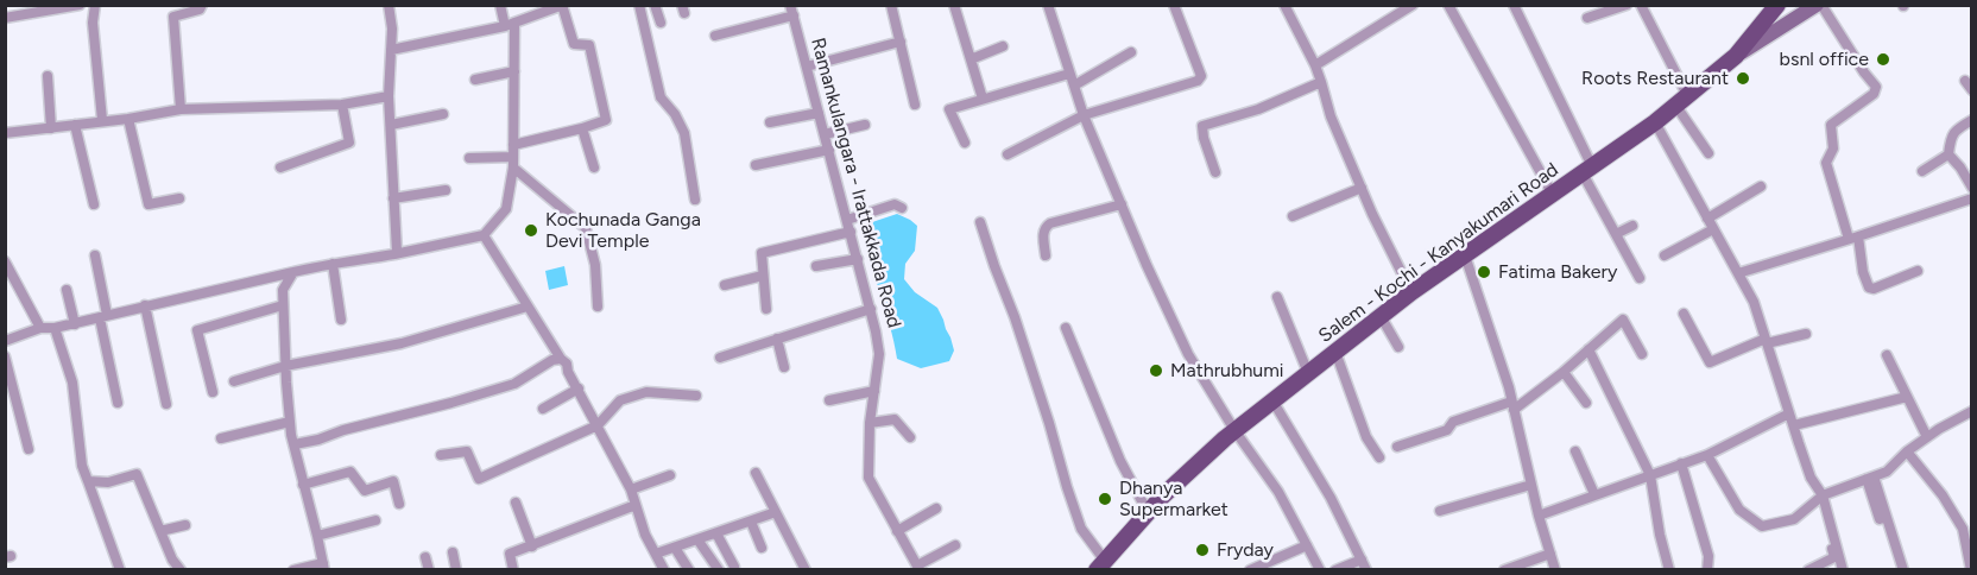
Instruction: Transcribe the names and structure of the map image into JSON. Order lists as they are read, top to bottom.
{
  "streets": {
    "main road": ["Salem - Kochi - Kanyakumari Road"],
    "street": ["Ramankulangara - Irattakkada Road"]
  },
  "places": [
    "bsnl office",
    "Roots Restaurant",
    "Kochunada Ganga Devi Temple",
    "Fatima Bakery",
    "Mathrubhumi",
    "Dhanya Supermarket",
    "Fryday"
  ]
}
